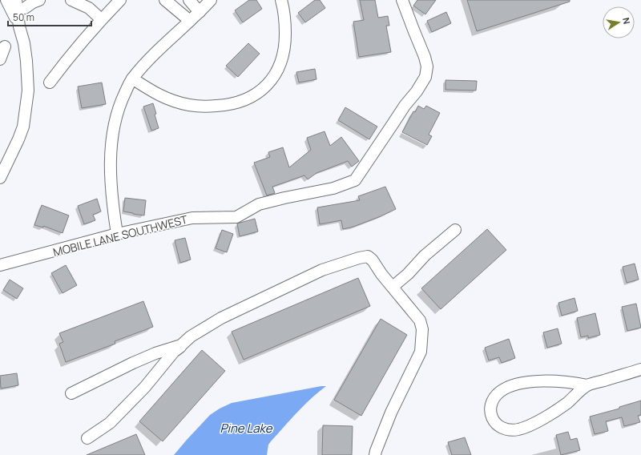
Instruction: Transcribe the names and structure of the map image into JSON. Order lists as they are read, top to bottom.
{
  "streets": {
    "street": ["MOBILE LANE SOUTHWEST"]
  },
  "water": ["Pine Lake"],
  "scale_bar": "50 m",
  "north": "right"
}
